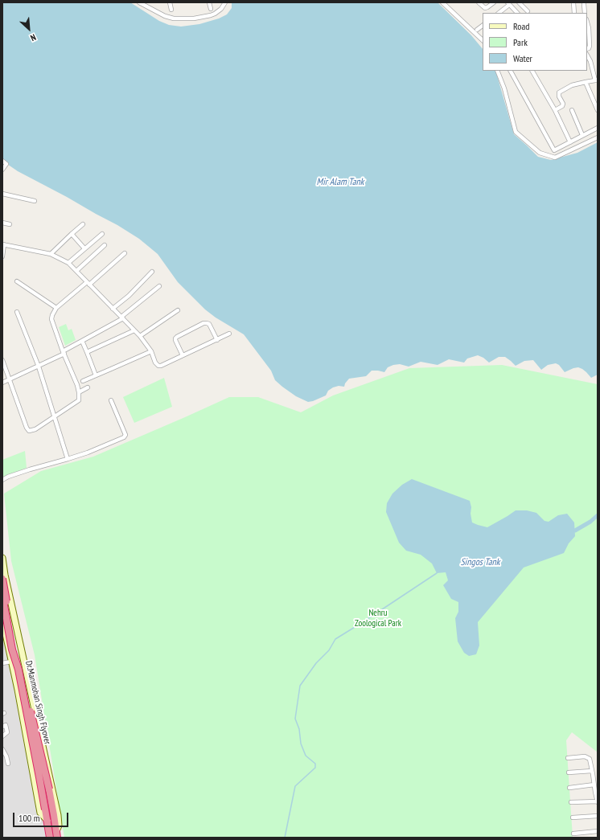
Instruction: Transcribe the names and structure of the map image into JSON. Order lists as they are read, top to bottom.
{
  "streets": {
    "highway": ["Dr.Manmohan Singh Flyover"]
  },
  "water": ["Mir Alam Tank", "Singos Tank"],
  "parks": ["Nehru Zoological Park"],
  "legend": ["Road", "Park", "Water"],
  "scale_bar": "100 m",
  "north": "bottom right"
}
